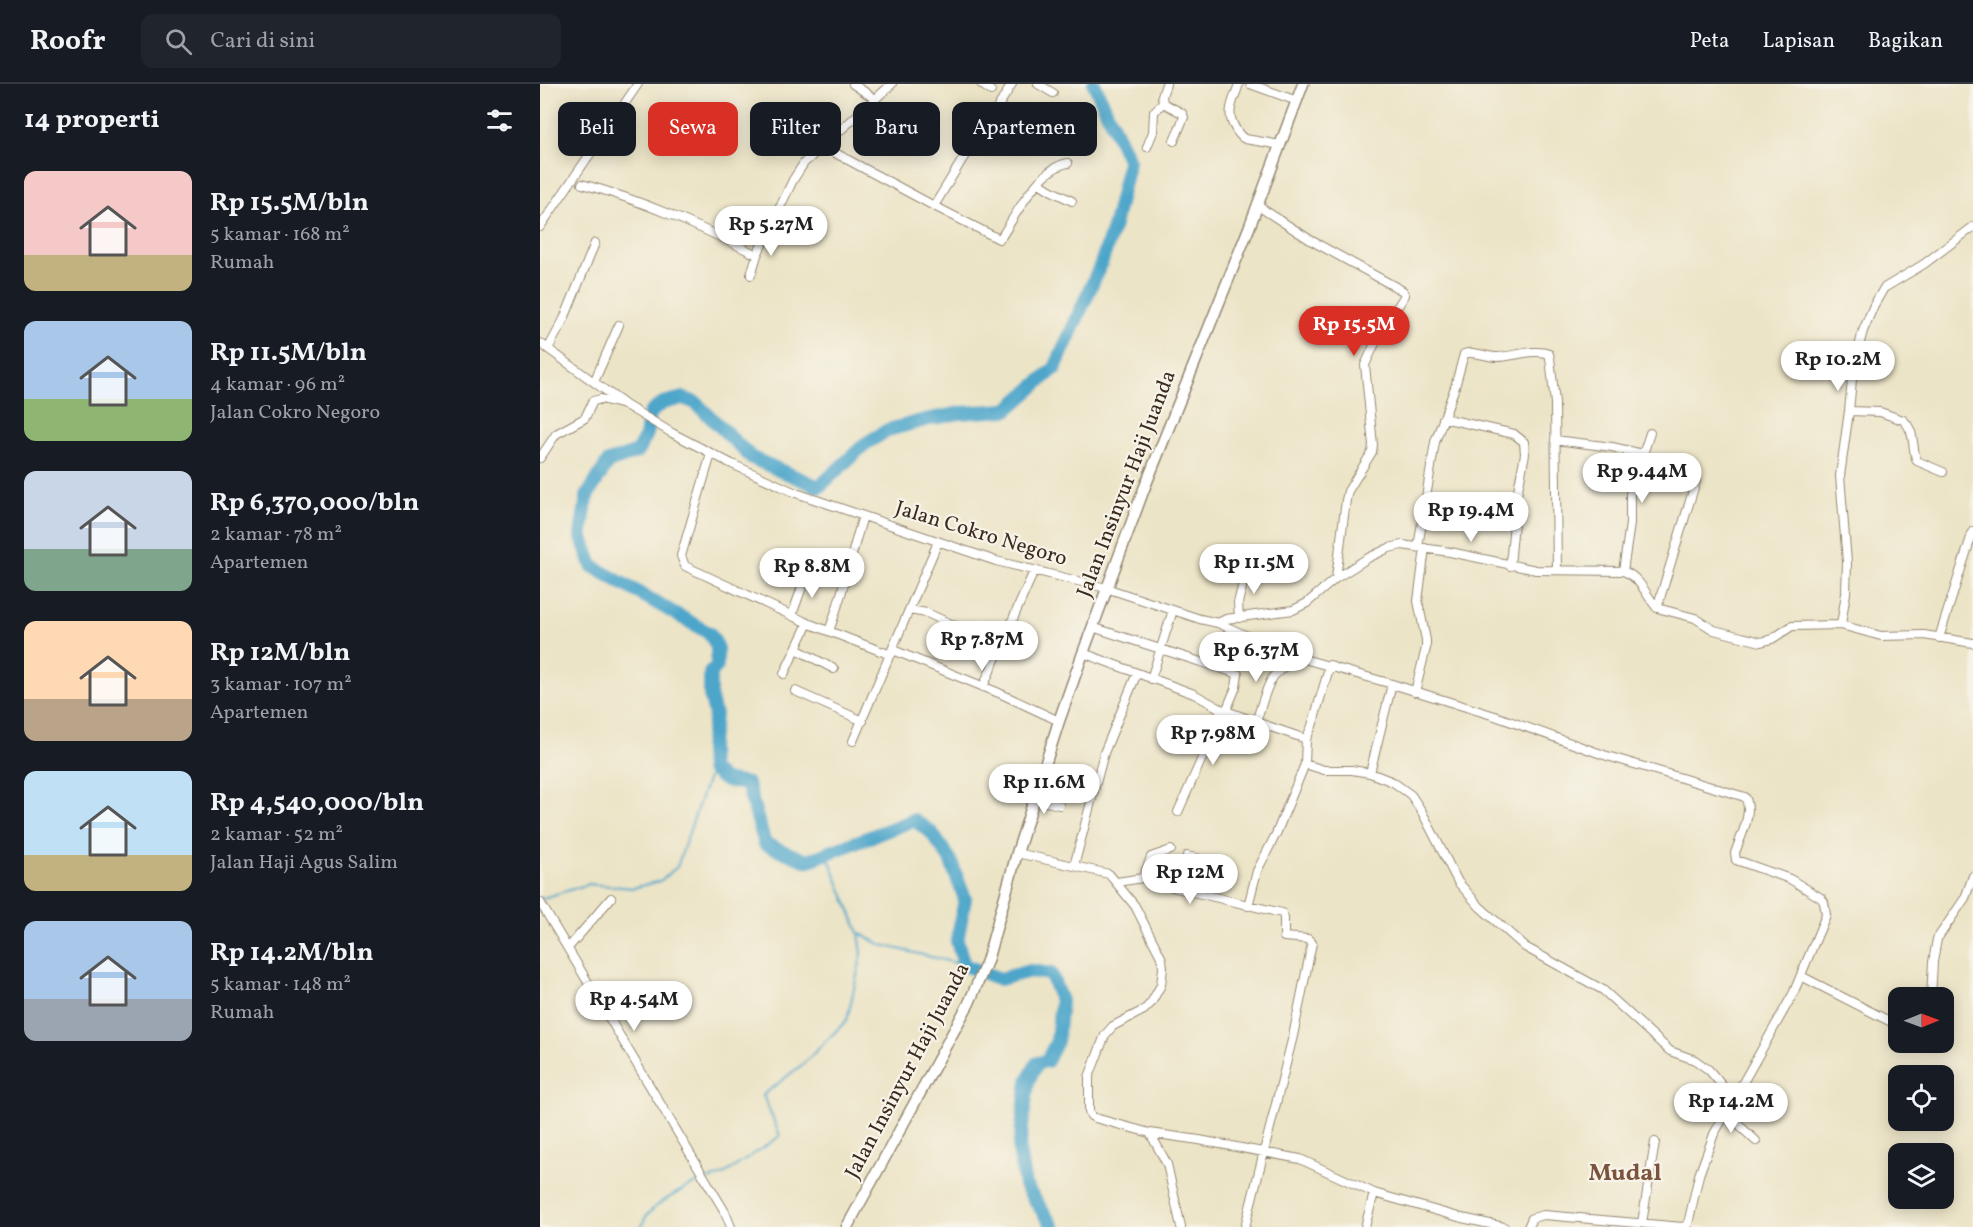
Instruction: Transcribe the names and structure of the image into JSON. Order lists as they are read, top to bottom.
{
  "streets": {
    "main road": ["Jalan Insinyur Haji Juanda"],
    "street": ["Jalan Cokro Negoro"]
  },
  "crossings": [
    ["Jalan Insinyur Haji Juanda", "Jalan Cokro Negoro"]
  ],
  "districts": ["Mudal"],
  "north": "right",
  "page": {
    "header": "Roofr",
    "search": "Cari di sini",
    "nav": ["Peta", "Lapisan", "Bagikan"],
    "heading": "14 properti",
    "chip": [
      "Beli",
      "Sewa",
      "Filter",
      "Baru",
      "Apartemen"
    ],
    "list": [
      {
        "name": "Rp 15.5M/bln",
        "note": "5 kamar · 168 m² · Rumah"
      },
      {
        "name": "Rp 11.5M/bln",
        "note": "4 kamar · 96 m² · Jalan Cokro Negoro"
      },
      {
        "name": "Rp 6,370,000/bln",
        "note": "2 kamar · 78 m² · Apartemen"
      },
      {
        "name": "Rp 12M/bln",
        "note": "3 kamar · 107 m² · Apartemen"
      },
      {
        "name": "Rp 4,540,000/bln",
        "note": "2 kamar · 52 m² · Jalan Haji Agus Salim"
      },
      {
        "name": "Rp 14.2M/bln",
        "note": "5 kamar · 148 m² · Rumah"
      }
    ],
    "price": [
      "Rp 5.27M",
      "Rp 15.5M",
      "Rp 10.2M",
      "Rp 9.44M",
      "Rp 19.4M",
      "Rp 11.5M",
      "Rp 8.8M",
      "Rp 7.87M",
      "Rp 6.37M",
      "Rp 7.98M",
      "Rp 11.6M",
      "Rp 12M",
      "Rp 4.54M",
      "Rp 14.2M"
    ]
  }
}
